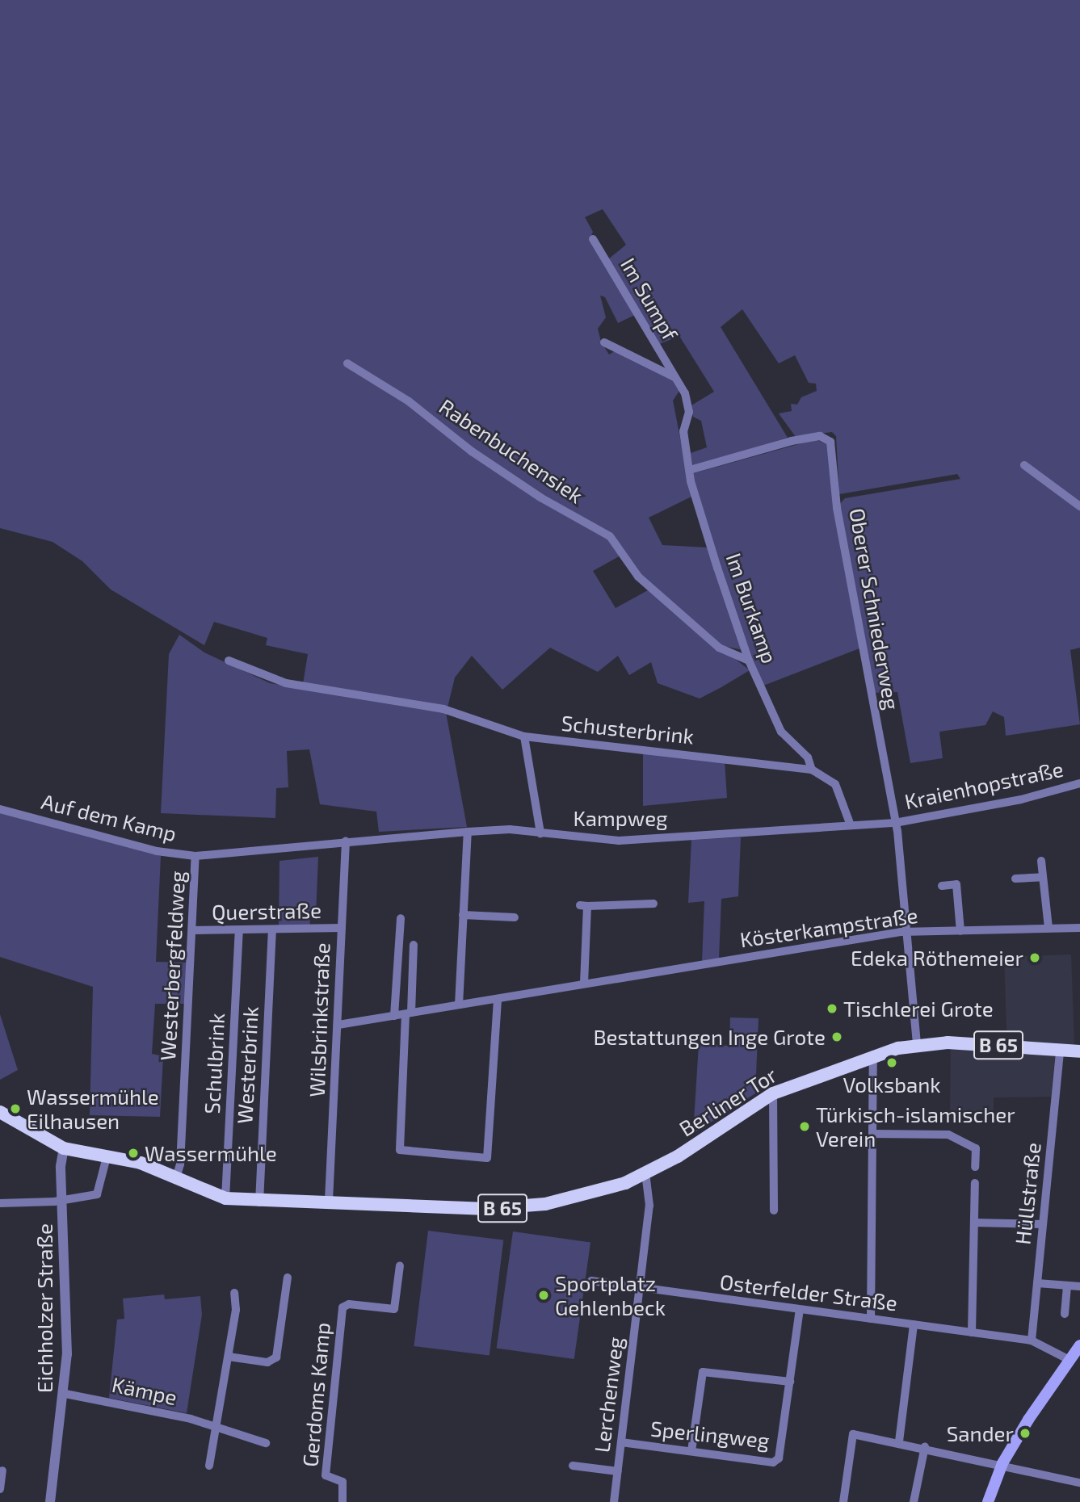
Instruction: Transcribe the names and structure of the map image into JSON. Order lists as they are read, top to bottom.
{
  "streets": {
    "main road": ["B 65", "Berliner Tor"],
    "street": [
      "Im Sumpf",
      "Rabenbuchensiek",
      "Im Burkamp",
      "Oberer Schniederweg",
      "Schusterbrink",
      "Kraienhopstraße",
      "Auf dem Kamp",
      "Kampweg",
      "Querstraße",
      "Kösterkampstraße",
      "Westerbergfeldweg",
      "Wilsbrinkstraße",
      "Schulbrink",
      "Westerbrink",
      "Hüllstraße",
      "Osterfelder Straße",
      "Eichholzer Straße",
      "Kämpe",
      "Gerdoms Kamp",
      "Lerchenweg",
      "Sperlingweg"
    ]
  },
  "crossings": [
    ["Im Sumpf", "Im Burkamp"],
    ["Rabenbuchensiek", "Im Burkamp"],
    ["Im Burkamp", "Oberer Schniederweg"],
    ["Im Burkamp", "Schusterbrink"],
    ["Im Burkamp", "Kampweg"],
    ["Oberer Schniederweg", "Kraienhopstraße"],
    ["Oberer Schniederweg", "Kampweg"],
    ["Kraienhopstraße", "Kampweg"],
    ["Auf dem Kamp", "Kampweg"],
    ["Auf dem Kamp", "Westerbergfeldweg"],
    ["Auf dem Kamp", "Wilsbrinkstraße"],
    ["Kampweg", "Wilsbrinkstraße"],
    ["Querstraße", "Westerbergfeldweg"],
    ["Querstraße", "Wilsbrinkstraße"],
    ["Querstraße", "Schulbrink"],
    ["Querstraße", "Westerbrink"],
    ["Kösterkampstraße", "Wilsbrinkstraße"],
    ["Westerbergfeldweg", "B 65"],
    ["Wilsbrinkstraße", "B 65"],
    ["B 65", "Schulbrink"],
    ["B 65", "Westerbrink"],
    ["B 65", "Berliner Tor"],
    ["B 65", "Hüllstraße"],
    ["B 65", "Eichholzer Straße"],
    ["B 65", "Lerchenweg"],
    ["Berliner Tor", "Lerchenweg"],
    ["Hüllstraße", "Osterfelder Straße"],
    ["Osterfelder Straße", "Lerchenweg"],
    ["Osterfelder Straße", "Sperlingweg"],
    ["Eichholzer Straße", "Kämpe"],
    ["Lerchenweg", "Sperlingweg"]
  ],
  "places": [
    "Edeka Röthemeier",
    "Tischlerei Grote",
    "Bestattungen Inge Grote",
    "Volksbank",
    "Wassermühle Eilhausen",
    "Türkisch-islamischer Verein",
    "Wassermühle",
    "Sportplatz Gehlenbeck",
    "Sander"
  ]
}
